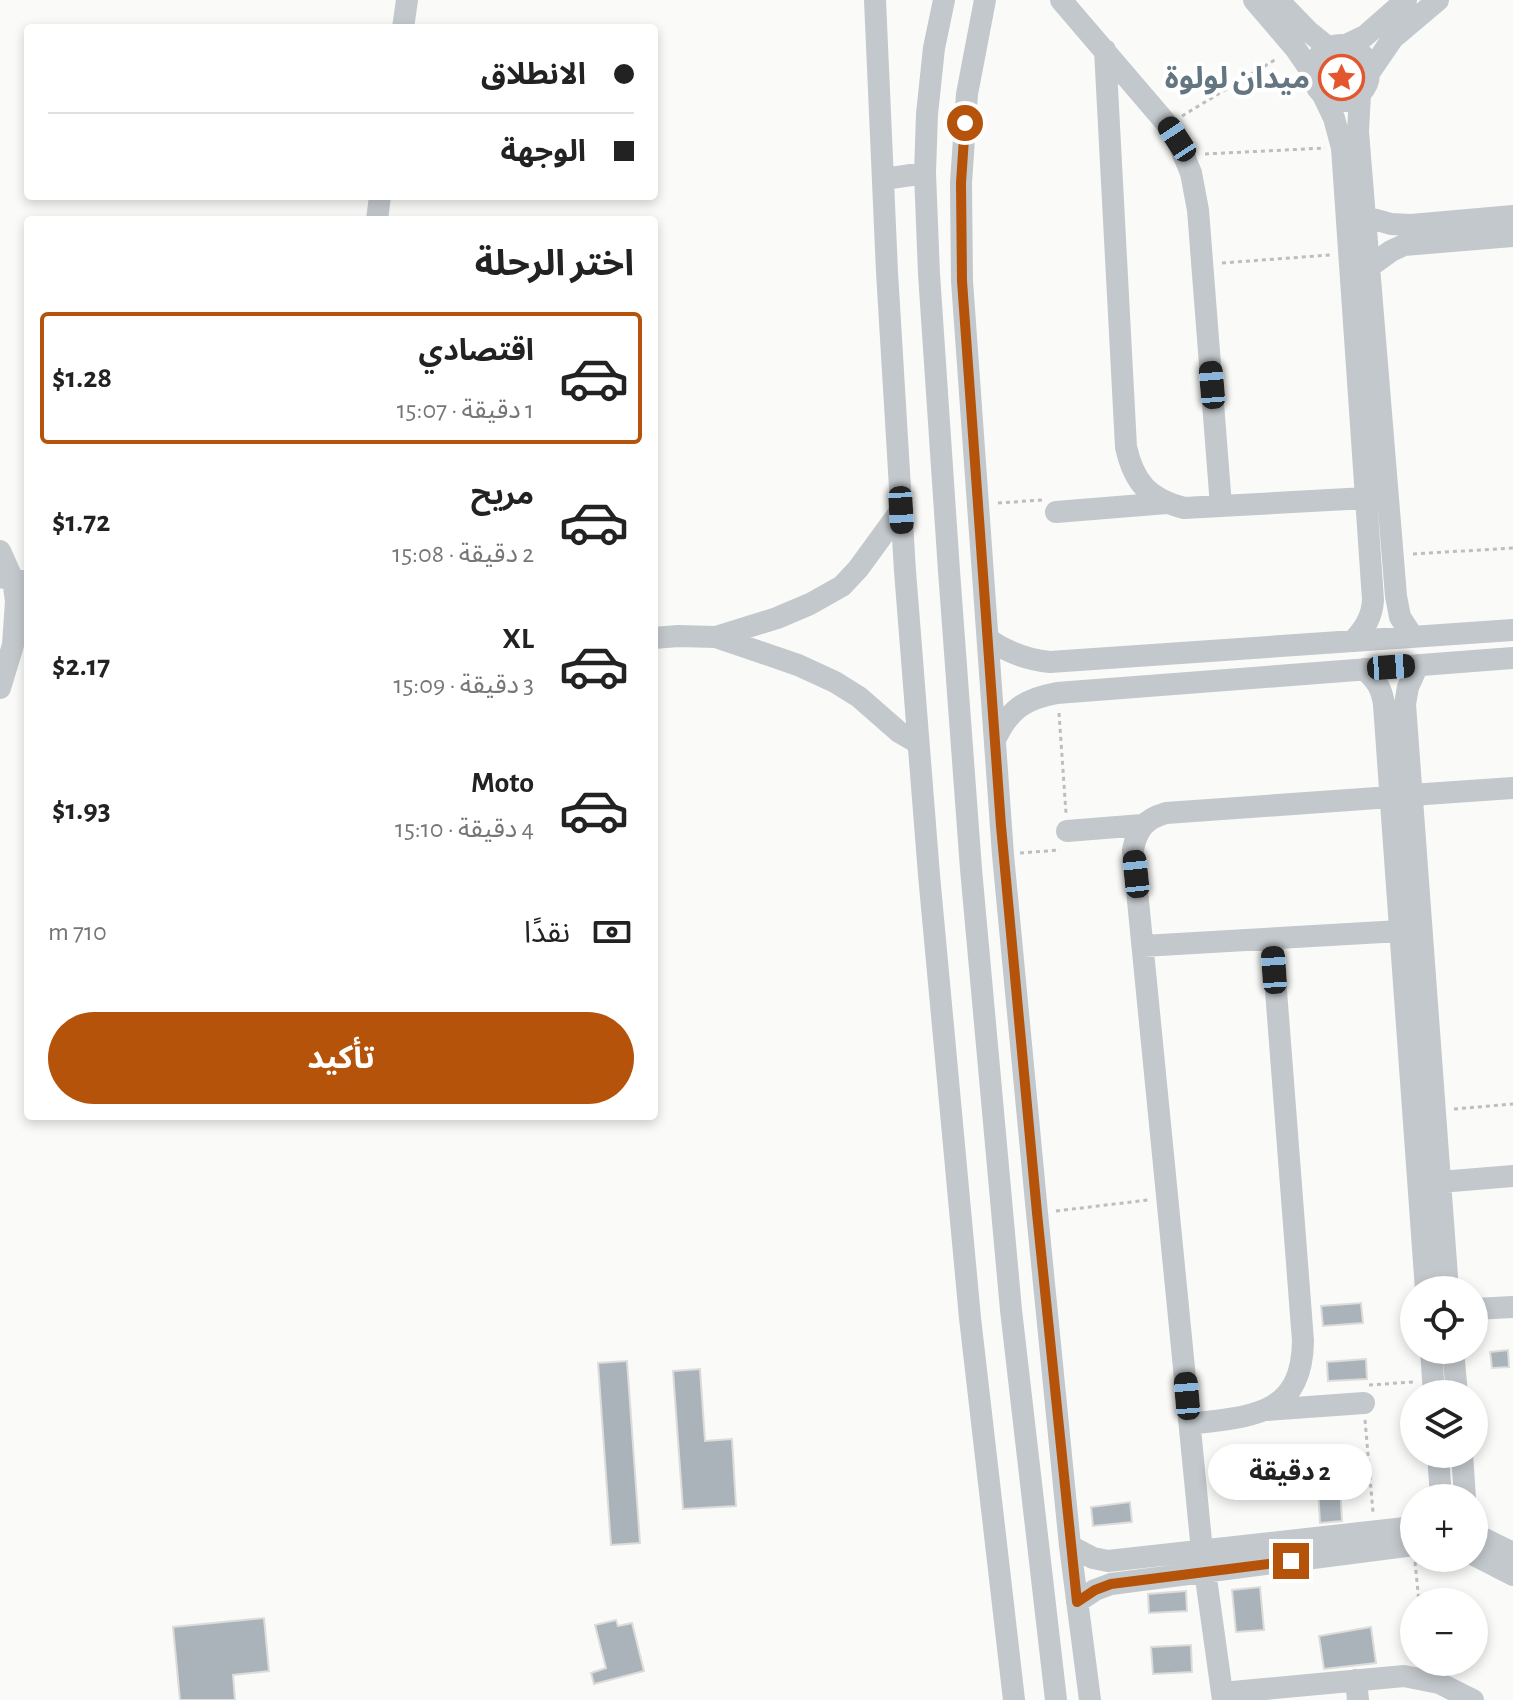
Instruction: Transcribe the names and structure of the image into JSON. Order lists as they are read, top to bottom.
{
  "places": {
    "place": ["ميدان لولوة"]
  },
  "page": {
    "banner": ["الانطلاق", "الوجهة"],
    "heading": "اختر الرحلة",
    "list": [
      {
        "name": "اقتصادي",
        "note": "1 دقيقة · 15:07",
        "value": "$1.28"
      },
      {
        "name": "مريح",
        "note": "2 دقيقة · 15:08",
        "value": "$1.72"
      },
      {
        "name": "XL",
        "note": "3 دقيقة · 15:09",
        "value": "$2.17"
      },
      {
        "name": "Moto",
        "note": "4 دقيقة · 15:10",
        "value": "$1.93"
      }
    ],
    "pay": ["نقدًا", "710 m"],
    "buttons": "تأكيد",
    "map_buttons": ["+", "−"],
    "bubble": "2 دقيقة"
  }
}
